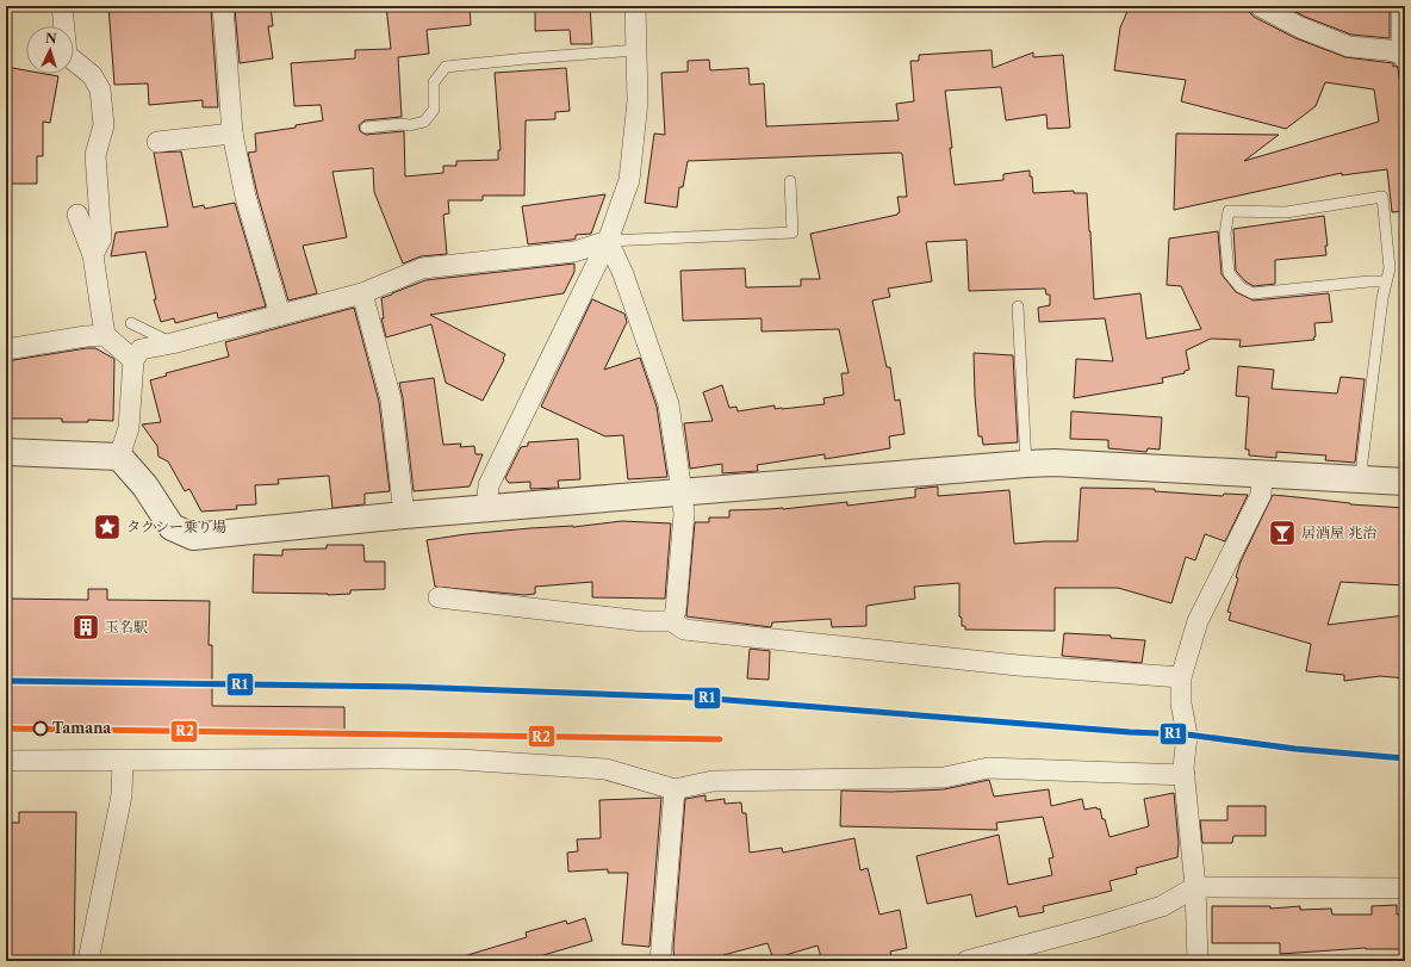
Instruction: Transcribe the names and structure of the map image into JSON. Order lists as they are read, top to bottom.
{
  "places": {
    "place": ["タクシー乗り場"],
    "bar": ["居酒屋 兆治"],
    "building": ["玉名駅"],
    "other": ["Tamana"]
  },
  "lines": ["transit line R1", "transit line R2"],
  "north": "top"
}
